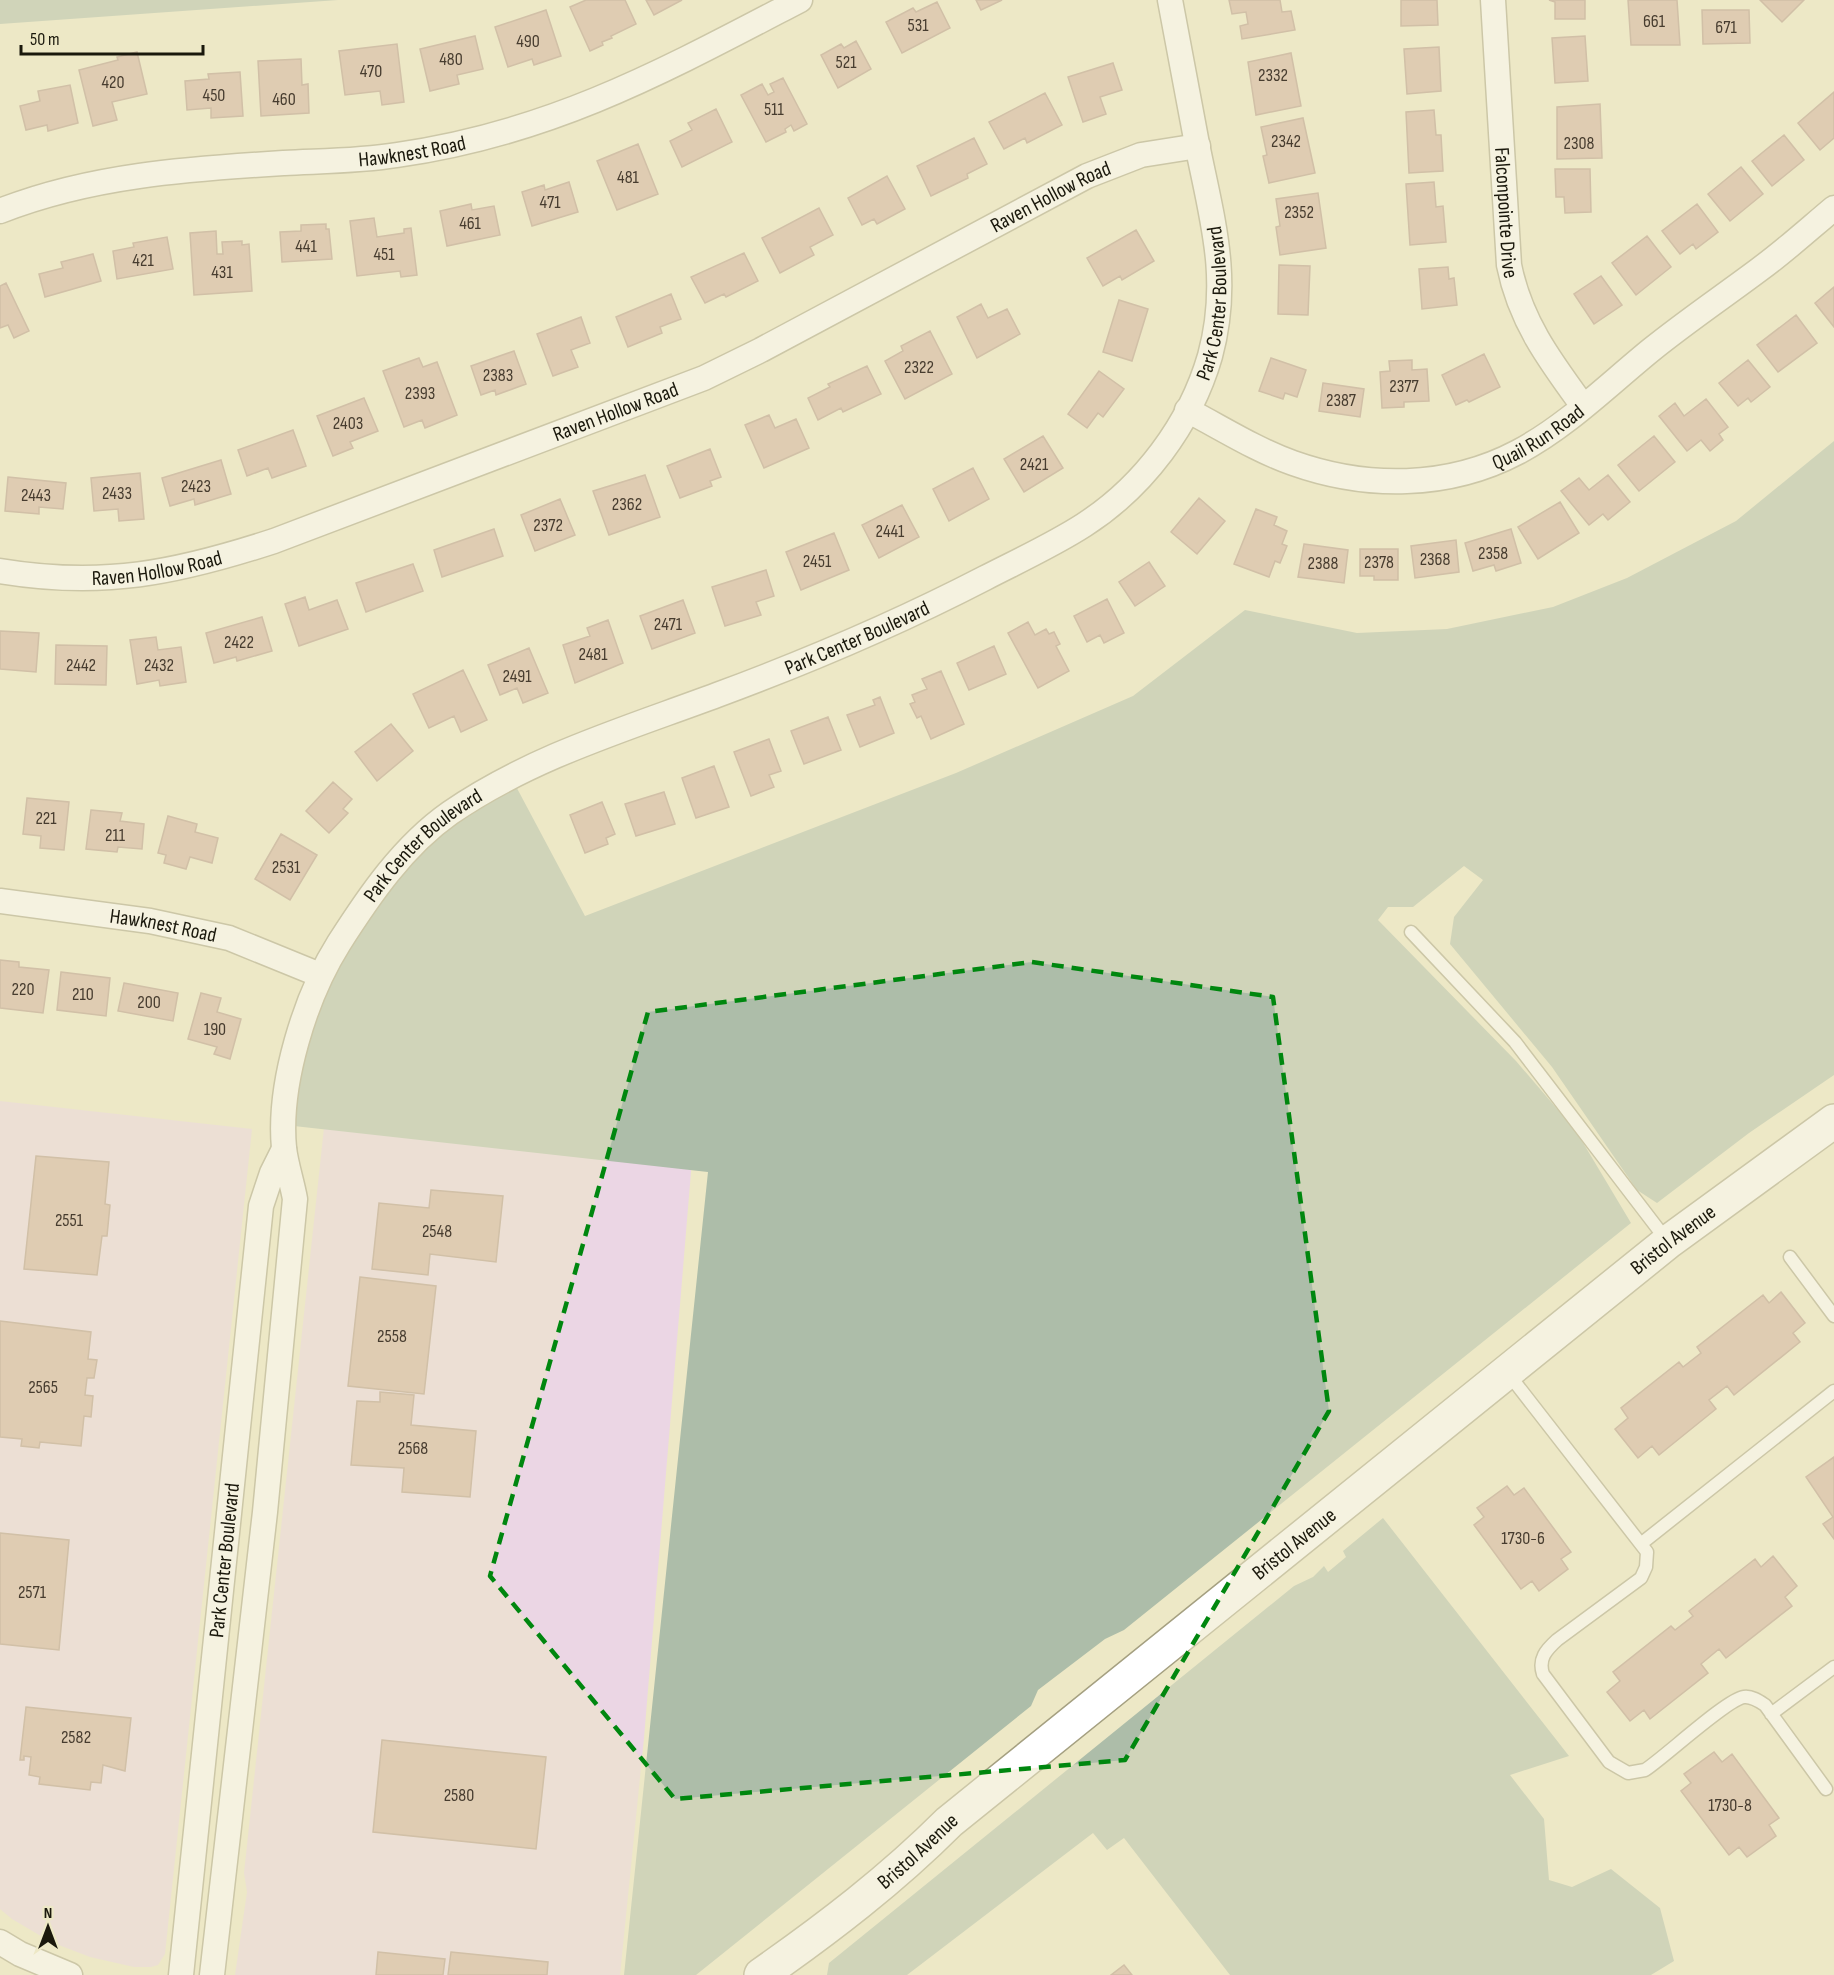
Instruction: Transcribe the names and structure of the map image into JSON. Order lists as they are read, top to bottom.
{
  "streets": {
    "street": [
      "Hawknest Road",
      "Raven Hollow Road",
      "Falconpointe Drive",
      "Park Center Boulevard",
      "Quail Run Road",
      "Bristol Avenue"
    ]
  },
  "crossings": [
    ["Hawknest Road", "Park Center Boulevard"],
    ["Raven Hollow Road", "Park Center Boulevard"],
    ["Falconpointe Drive", "Quail Run Road"],
    ["Park Center Boulevard", "Quail Run Road"]
  ],
  "house_numbers": [
    "661",
    "531",
    "671",
    "490",
    "480",
    "521",
    "470",
    "2332",
    "420",
    "450",
    "460",
    "511",
    "2342",
    "2308",
    "481",
    "471",
    "2352",
    "461",
    "441",
    "451",
    "421",
    "431",
    "2322",
    "2383",
    "2377",
    "2393",
    "2387",
    "2403",
    "2421",
    "2423",
    "2433",
    "2443",
    "2362",
    "2372",
    "2441",
    "2358",
    "2368",
    "2451",
    "2378",
    "2388",
    "2471",
    "2422",
    "2481",
    "2442",
    "2432",
    "2491",
    "221",
    "211",
    "2531",
    "220",
    "210",
    "200",
    "190",
    "2551",
    "2548",
    "2558",
    "2565",
    "2568",
    "1730-6",
    "2571",
    "2582",
    "2580",
    "1730-8"
  ],
  "scale_bar": "50 m",
  "north": "top"
}
